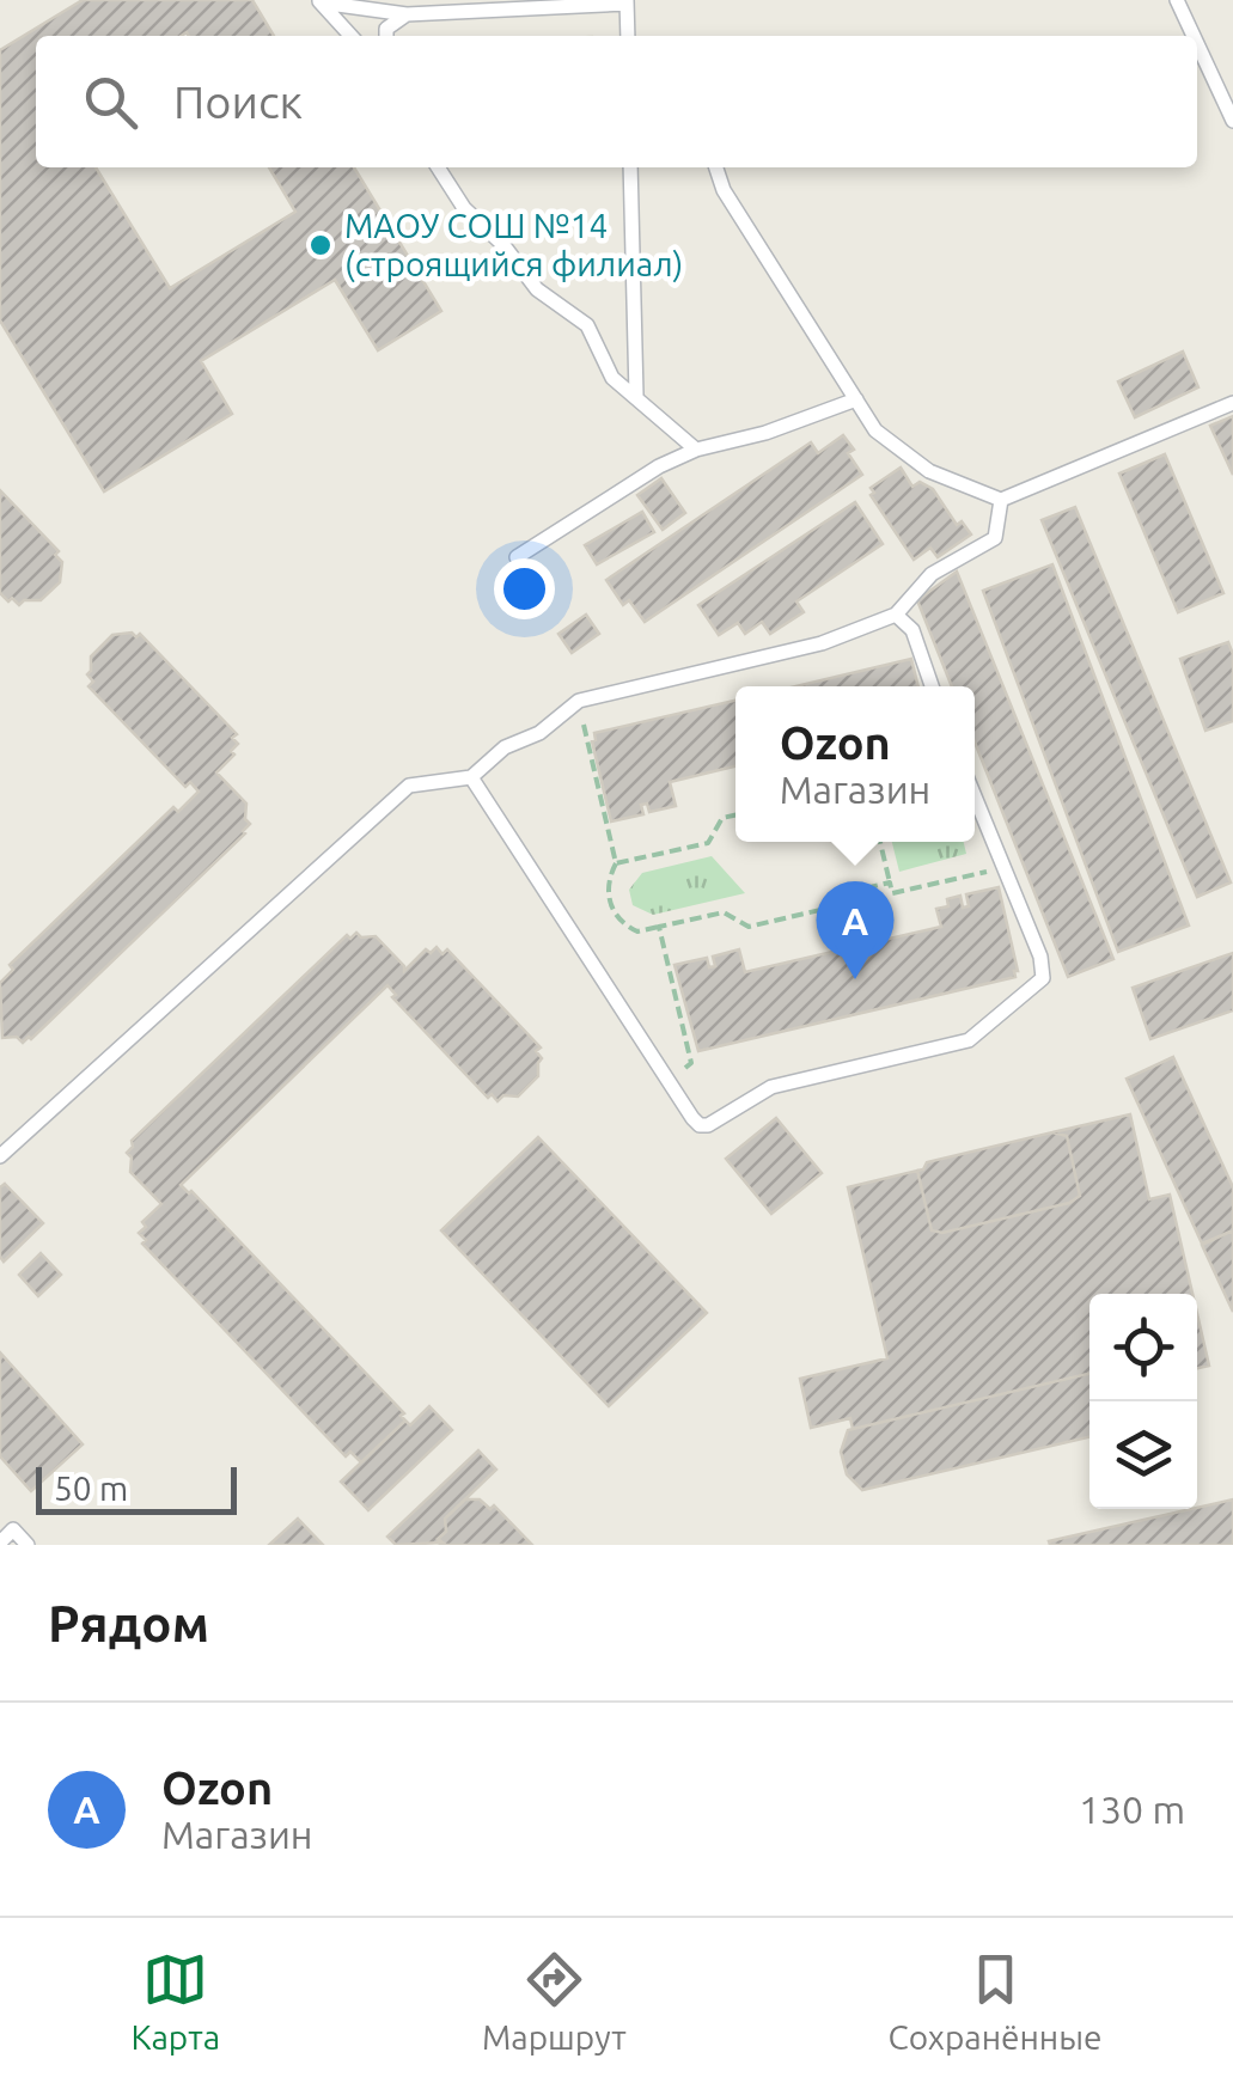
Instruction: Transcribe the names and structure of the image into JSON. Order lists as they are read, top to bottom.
{
  "places": ["МАОУ СОШ №14 (строящийся филиал)"],
  "scale_bar": "50 m",
  "page": {
    "search": "Поиск",
    "popup": ["Ozon", "Магазин"],
    "pins": "A",
    "scale": "50 m",
    "heading": "Рядом",
    "list": [
      {
        "mark": "A",
        "name": "Ozon",
        "note": "Магазин",
        "value": "130 m"
      }
    ],
    "nav": ["Карта", "Маршрут", "Сохранённые"]
  }
}
